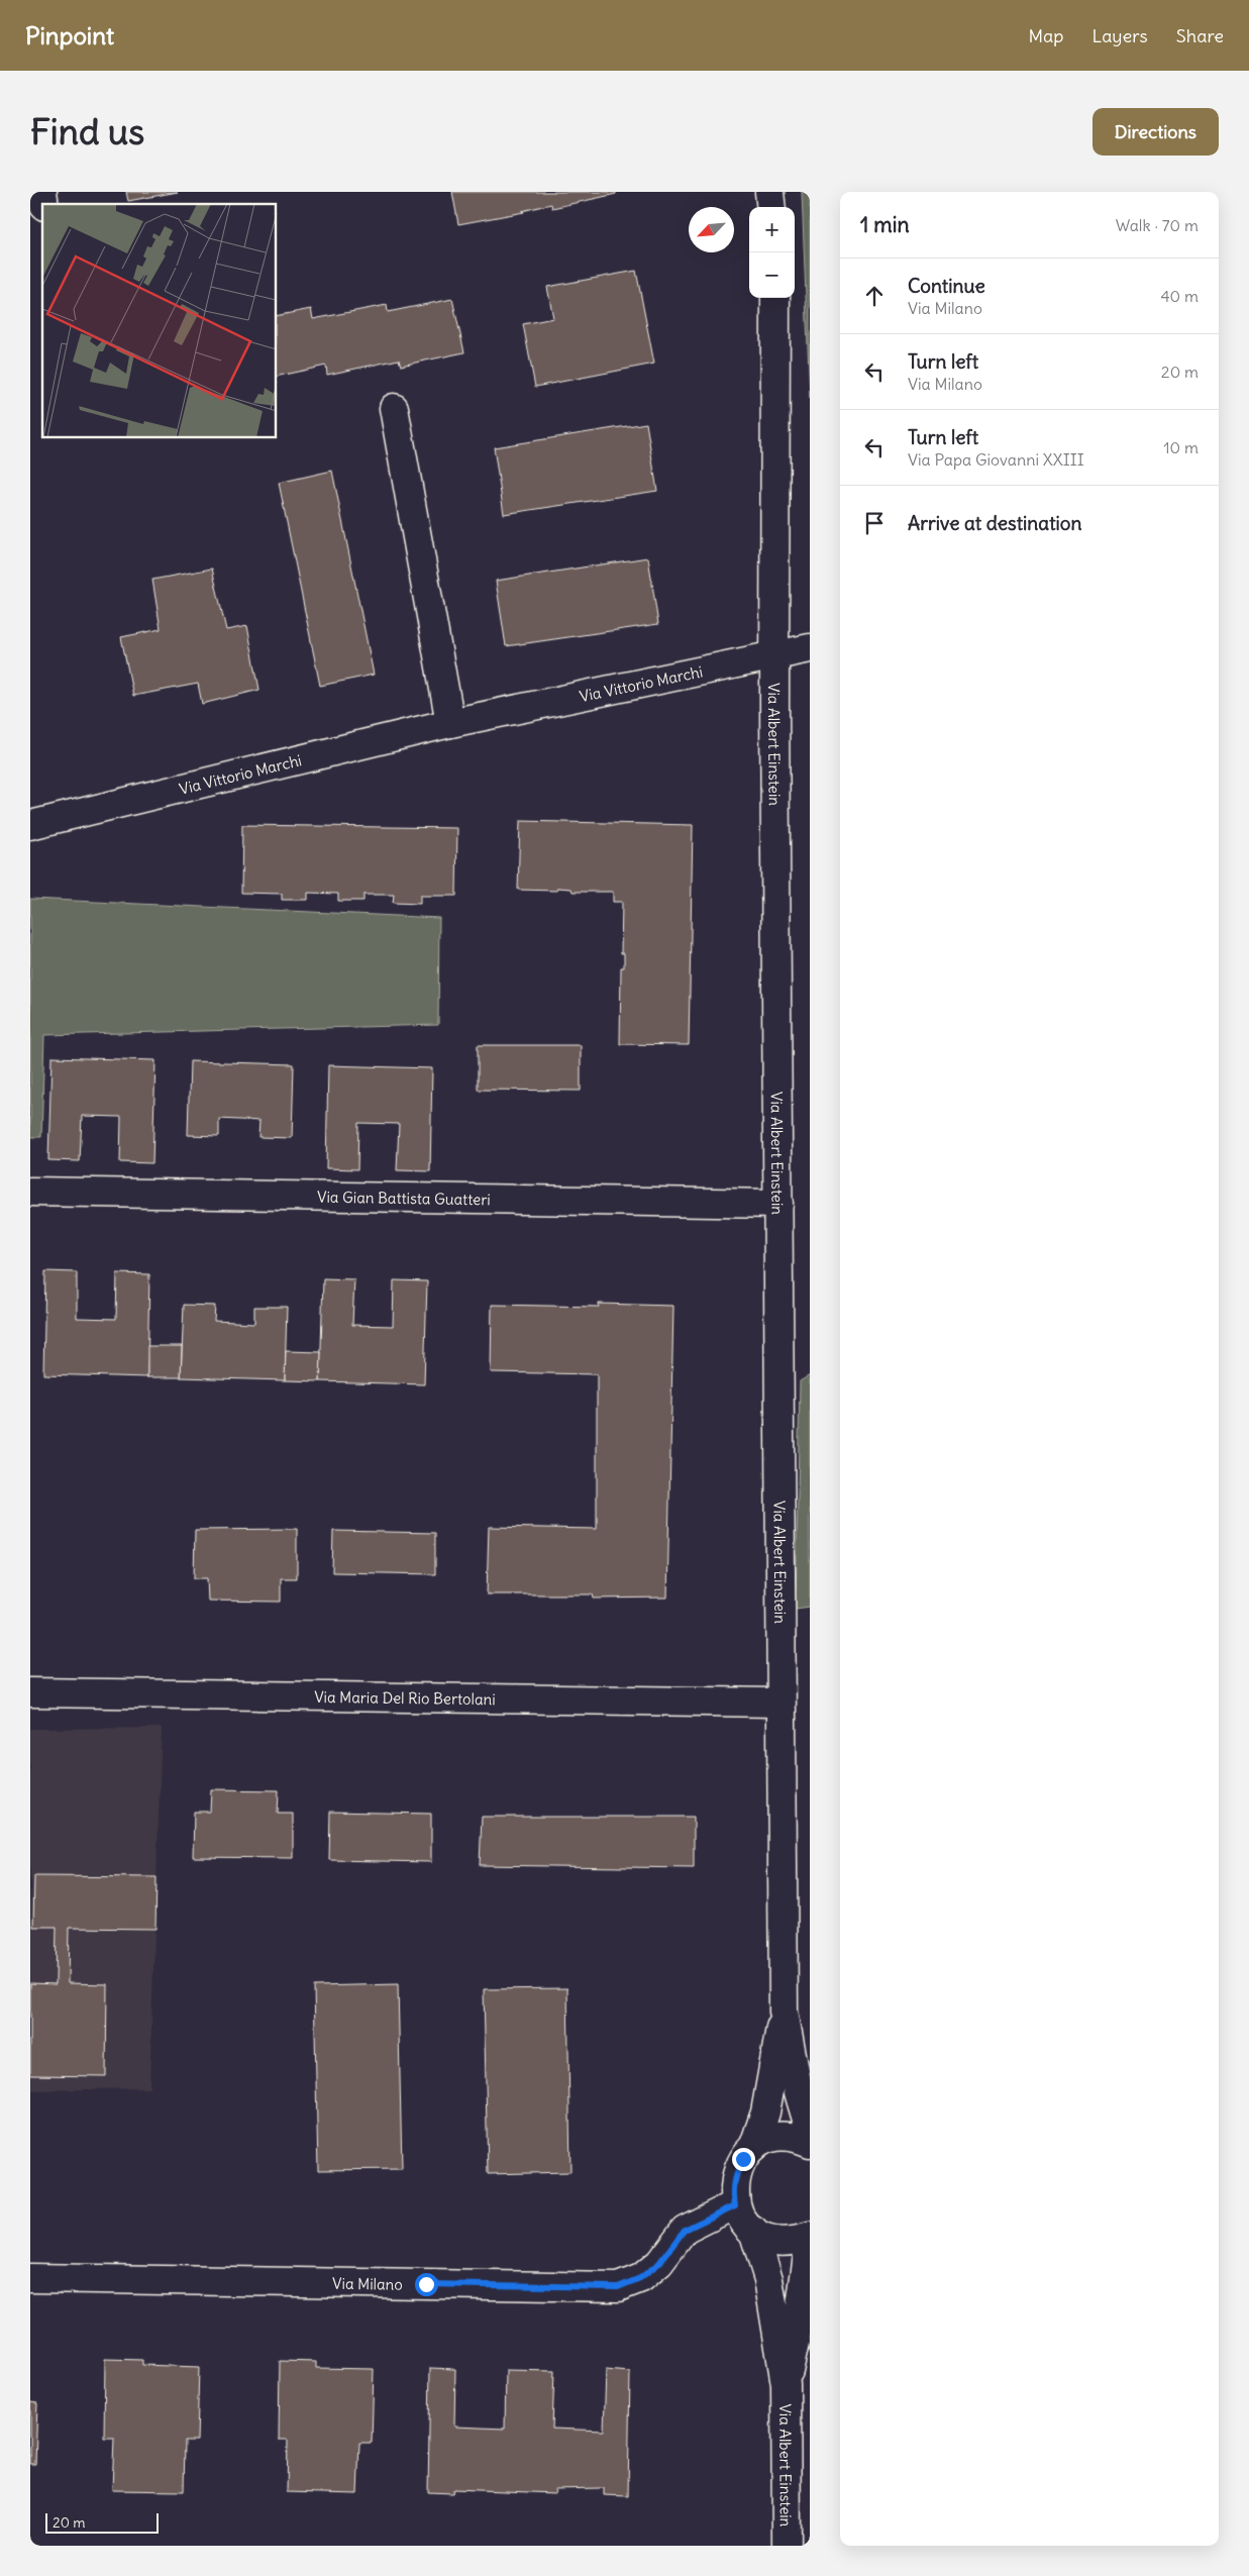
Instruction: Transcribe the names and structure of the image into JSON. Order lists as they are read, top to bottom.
{
  "streets": {
    "street": [
      "Via Vittorio Marchi",
      "Via Albert Einstein",
      "Via Gian Battista Guatteri",
      "Via Maria Del Rio Bertolani",
      "Via Milano"
    ]
  },
  "crossings": [
    ["Via Vittorio Marchi", "Via Albert Einstein"],
    ["Via Albert Einstein", "Via Gian Battista Guatteri"],
    ["Via Albert Einstein", "Via Maria Del Rio Bertolani"],
    ["Via Albert Einstein", "Via Milano"]
  ],
  "scale_bar": "20 m",
  "north": "bottom left",
  "page": {
    "header": "Pinpoint",
    "nav": ["Map", "Layers", "Share"],
    "buttons": "Directions",
    "title": "Find us",
    "heading": ["1 min", "Walk · 70 m"],
    "map_buttons": ["+", "−"],
    "list": [
      ["Continue", "Via Milano", "40 m"],
      ["Turn left", "Via Milano", "20 m"],
      ["Turn left", "Via Papa Giovanni XXIII", "10 m"],
      "Arrive at destination"
    ],
    "scale": "20 m"
  }
}
